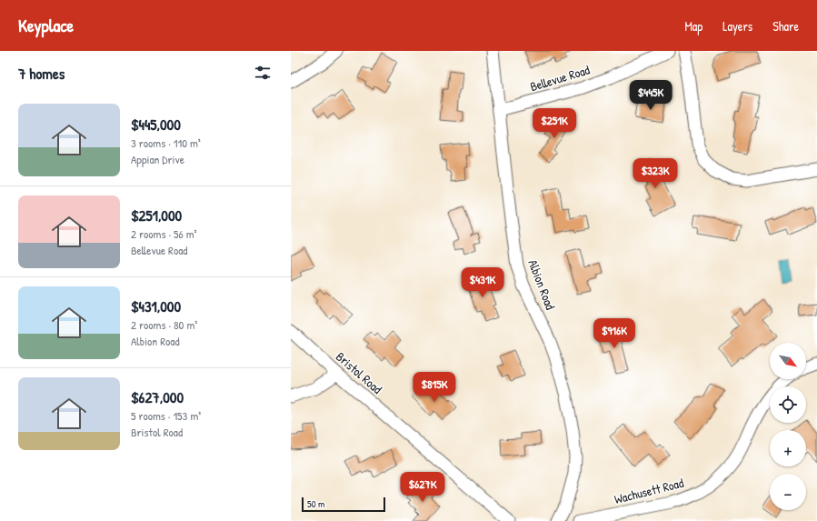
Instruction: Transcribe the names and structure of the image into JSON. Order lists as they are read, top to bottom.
{
  "streets": {
    "street": [
      "Bellevue Road",
      "Albion Road",
      "Bristol Road",
      "Wachusett Road"
    ]
  },
  "crossings": [
    ["Bellevue Road", "Albion Road"]
  ],
  "scale_bar": "50 m",
  "north": "bottom right",
  "page": {
    "header": "Keyplace",
    "nav": ["Map", "Layers", "Share"],
    "heading": "7 homes",
    "price": [
      "$445K",
      "$251K",
      "$323K",
      "$431K",
      "$916K",
      "$815K",
      "$627K"
    ],
    "list": [
      {
        "name": "$445,000",
        "note": "3 rooms · 110 m² · Appian Drive"
      },
      {
        "name": "$251,000",
        "note": "2 rooms · 56 m² · Bellevue Road"
      },
      {
        "name": "$431,000",
        "note": "2 rooms · 80 m² · Albion Road"
      },
      {
        "name": "$627,000",
        "note": "5 rooms · 153 m² · Bristol Road"
      }
    ],
    "map_buttons": ["+", "−"],
    "scale": "50 m"
  }
}
